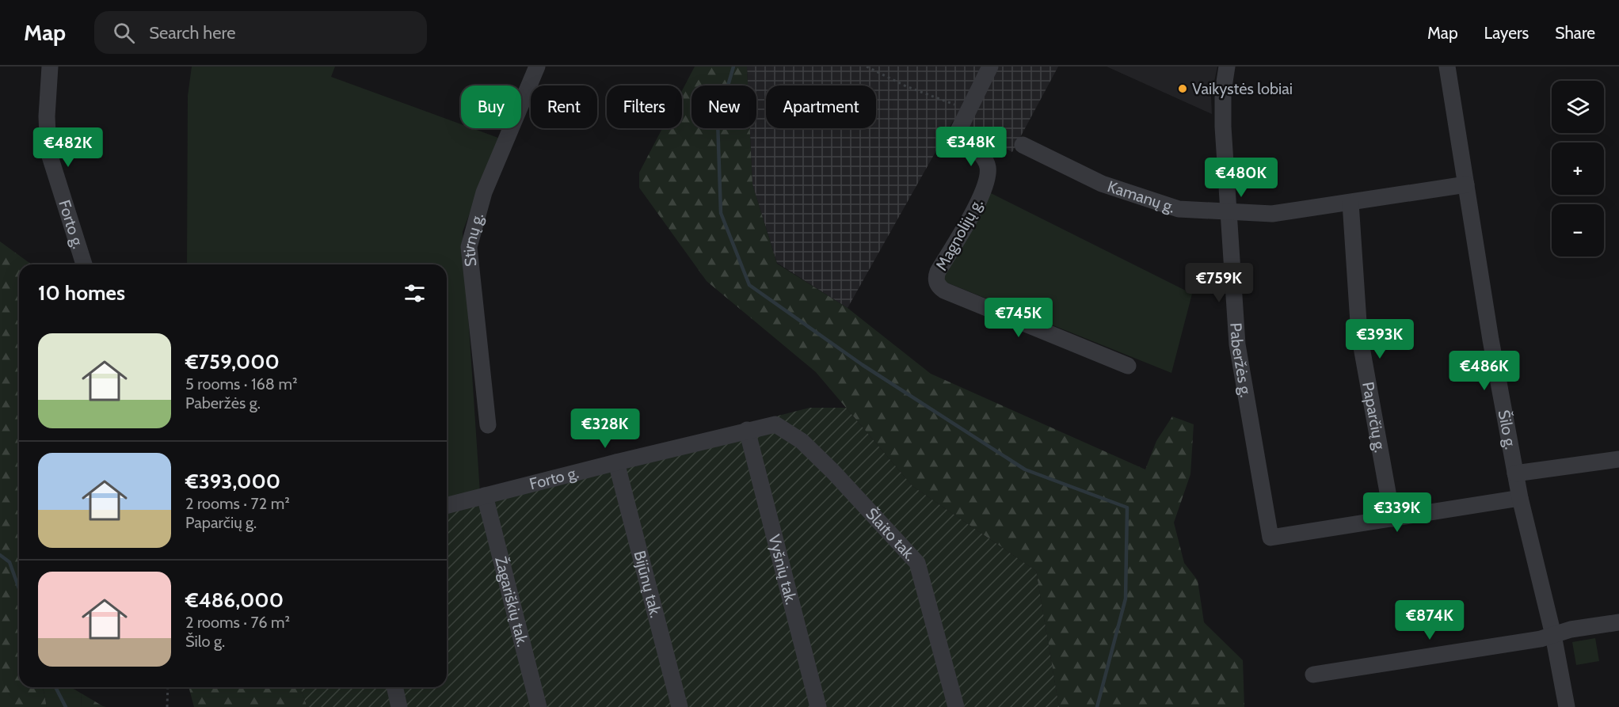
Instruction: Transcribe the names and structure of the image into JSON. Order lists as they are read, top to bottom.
{
  "streets": {
    "street": [
      "Kamanų g.",
      "Forto g.",
      "Magnolijų g.",
      "Stirnų g.",
      "Paberžės g.",
      "Paparčių g.",
      "Šilo g.",
      "Šlaito tak.",
      "Vyšnių tak.",
      "Bijūnų tak.",
      "Žagariškių tak."
    ]
  },
  "crossings": [
    ["Kamanų g.", "Paberžės g."],
    ["Kamanų g.", "Paparčių g."],
    ["Kamanų g.", "Šilo g."],
    ["Forto g.", "Šlaito tak."],
    ["Forto g.", "Vyšnių tak."],
    ["Forto g.", "Bijūnų tak."],
    ["Forto g.", "Žagariškių tak."],
    ["Paberžės g.", "Paparčių g."]
  ],
  "places": ["Vaikystės lobiai"],
  "page": {
    "header": "Map",
    "search": "Search here",
    "nav": ["Map", "Layers", "Share"],
    "map_buttons": ["+", "−"],
    "chip": [
      "Buy",
      "Rent",
      "Filters",
      "New",
      "Apartment"
    ],
    "price": [
      "€348K",
      "€482K",
      "€480K",
      "€759K",
      "€745K",
      "€393K",
      "€486K",
      "€328K",
      "€339K",
      "€874K"
    ],
    "heading": "10 homes",
    "list": [
      {
        "name": "€759,000",
        "note": "5 rooms · 168 m² · Paberžės g."
      },
      {
        "name": "€393,000",
        "note": "2 rooms · 72 m² · Paparčių g."
      },
      {
        "name": "€486,000",
        "note": "2 rooms · 76 m² · Šilo g."
      }
    ]
  }
}
